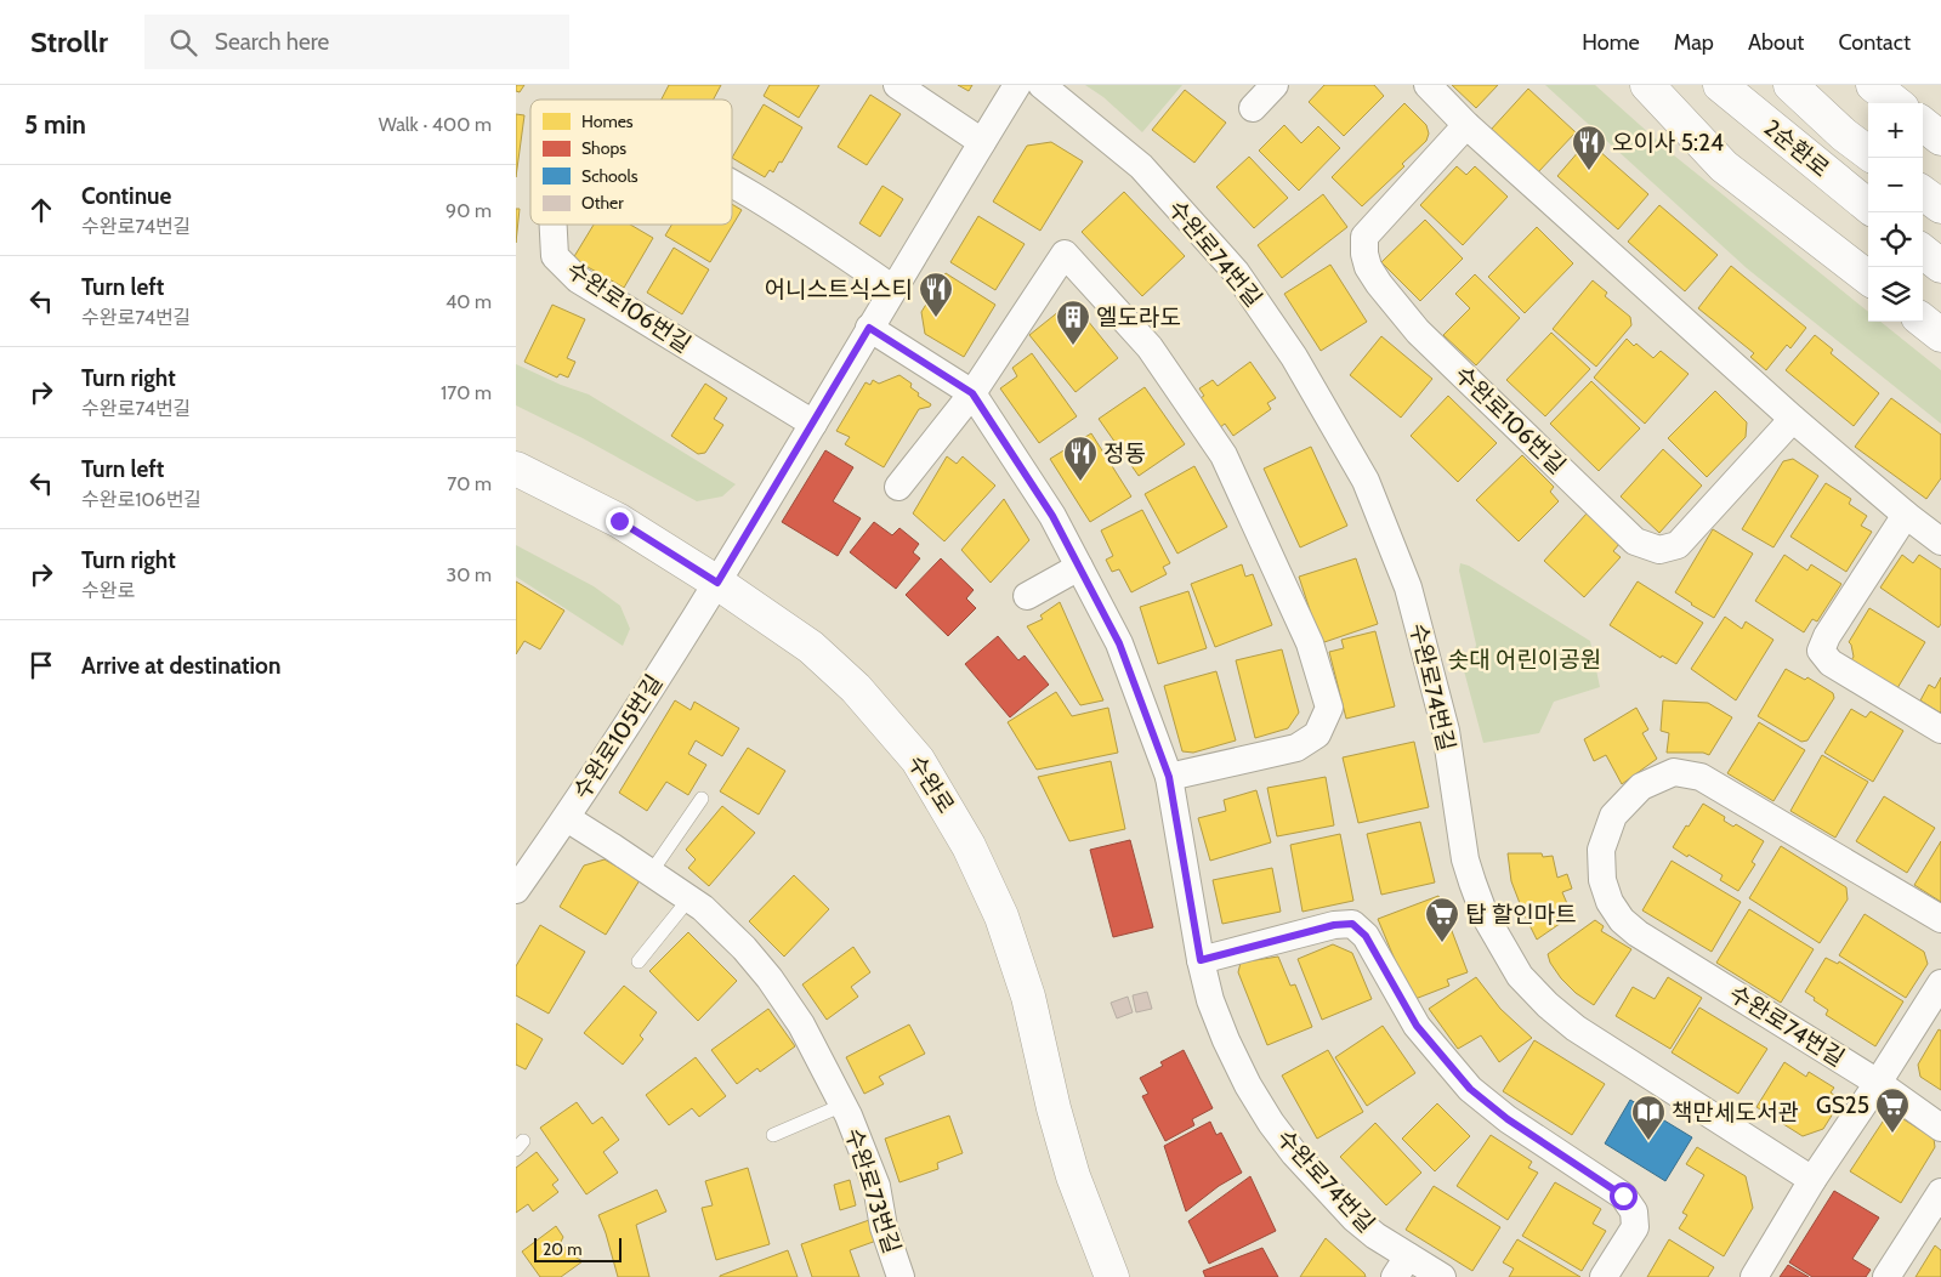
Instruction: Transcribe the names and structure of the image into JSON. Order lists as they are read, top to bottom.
{
  "streets": {
    "main road": ["2순환로", "수완로"],
    "street": [
      "수완로74번길",
      "수완로106번길",
      "수완로105번길",
      "수완로73번길"
    ]
  },
  "crossings": [
    ["수완로105번길", "수완로"],
    ["수완로105번길", "수완로73번길"]
  ],
  "parks": ["솟대 어린이공원"],
  "places": {
    "restaurant": ["오이사 5:24", "어니스트식스티", "정동"],
    "building": ["엘도라도"],
    "supermarket": ["탑 할인마트", "GS25"],
    "library": ["책만세도서관"]
  },
  "legend": [
    "Homes",
    "Shops",
    "Schools",
    "Other"
  ],
  "scale_bar": "20 m",
  "page": {
    "header": "Strollr",
    "search": "Search here",
    "nav": [
      "Home",
      "Map",
      "About",
      "Contact"
    ],
    "heading": ["5 min", "Walk · 400 m"],
    "map_buttons": ["+", "−"],
    "list": [
      ["Continue", "수완로74번길", "90 m"],
      ["Turn left", "수완로74번길", "40 m"],
      ["Turn right", "수완로74번길", "170 m"],
      ["Turn left", "수완로106번길", "70 m"],
      ["Turn right", "수완로", "30 m"],
      "Arrive at destination"
    ],
    "scale": "20 m"
  }
}
